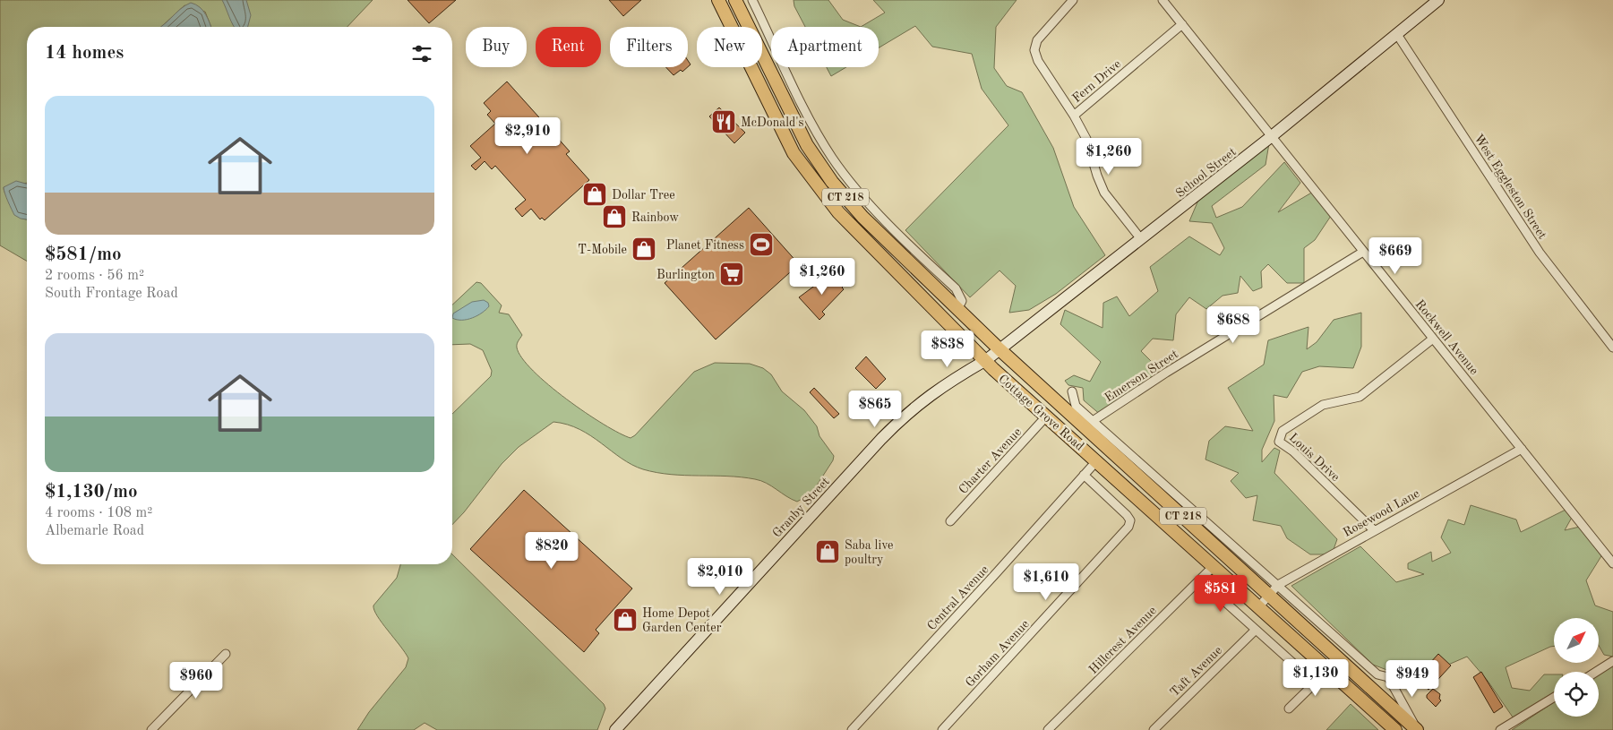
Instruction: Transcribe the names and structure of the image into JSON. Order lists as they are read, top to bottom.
{
  "streets": {
    "main road": [
      "School Street",
      "CT 218",
      "Cottage Grove Road",
      "Granby Street"
    ],
    "street": [
      "Fern Drive",
      "West Eggleston Street",
      "Rockwell Avenue",
      "Emerson Street",
      "Louis Drive",
      "Charter Avenue",
      "Rosewood Lane",
      "Central Avenue",
      "Hillcrest Avenue",
      "Gorham Avenue",
      "Taft Avenue"
    ]
  },
  "crossings": [
    ["Fern Drive", "School Street"],
    ["Fern Drive", "Rockwell Avenue"],
    ["School Street", "West Eggleston Street"],
    ["School Street", "Rockwell Avenue"],
    ["School Street", "Cottage Grove Road"],
    ["School Street", "Granby Street"],
    ["Rockwell Avenue", "Emerson Street"],
    ["Rockwell Avenue", "Louis Drive"],
    ["Rockwell Avenue", "Rosewood Lane"],
    ["Emerson Street", "Cottage Grove Road"],
    ["Cottage Grove Road", "Charter Avenue"],
    ["Cottage Grove Road", "Granby Street"],
    ["Cottage Grove Road", "Rosewood Lane"],
    ["Cottage Grove Road", "Central Avenue"],
    ["Cottage Grove Road", "Hillcrest Avenue"],
    ["Louis Drive", "Rosewood Lane"],
    ["Central Avenue", "Gorham Avenue"]
  ],
  "places": {
    "restaurant": ["McDonald's"],
    "shop": [
      "Dollar Tree",
      "Rainbow",
      "T-Mobile",
      "Saba live poultry",
      "Home Depot Garden Center"
    ],
    "sports": ["Planet Fitness"],
    "supermarket": ["Burlington"]
  },
  "north": "top right",
  "page": {
    "chip": [
      "Buy",
      "Rent",
      "Filters",
      "New",
      "Apartment"
    ],
    "heading": "14 homes",
    "list": [
      {
        "name": "$581/mo",
        "note": "2 rooms · 56 m² · South Frontage Road"
      },
      {
        "name": "$1,130/mo",
        "note": "4 rooms · 108 m² · Albemarle Road"
      }
    ],
    "price": [
      "$2,910",
      "$1,260",
      "$669",
      "$1,260",
      "$688",
      "$838",
      "$865",
      "$820",
      "$2,010",
      "$1,610",
      "$581",
      "$1,130",
      "$949",
      "$960"
    ]
  }
}
